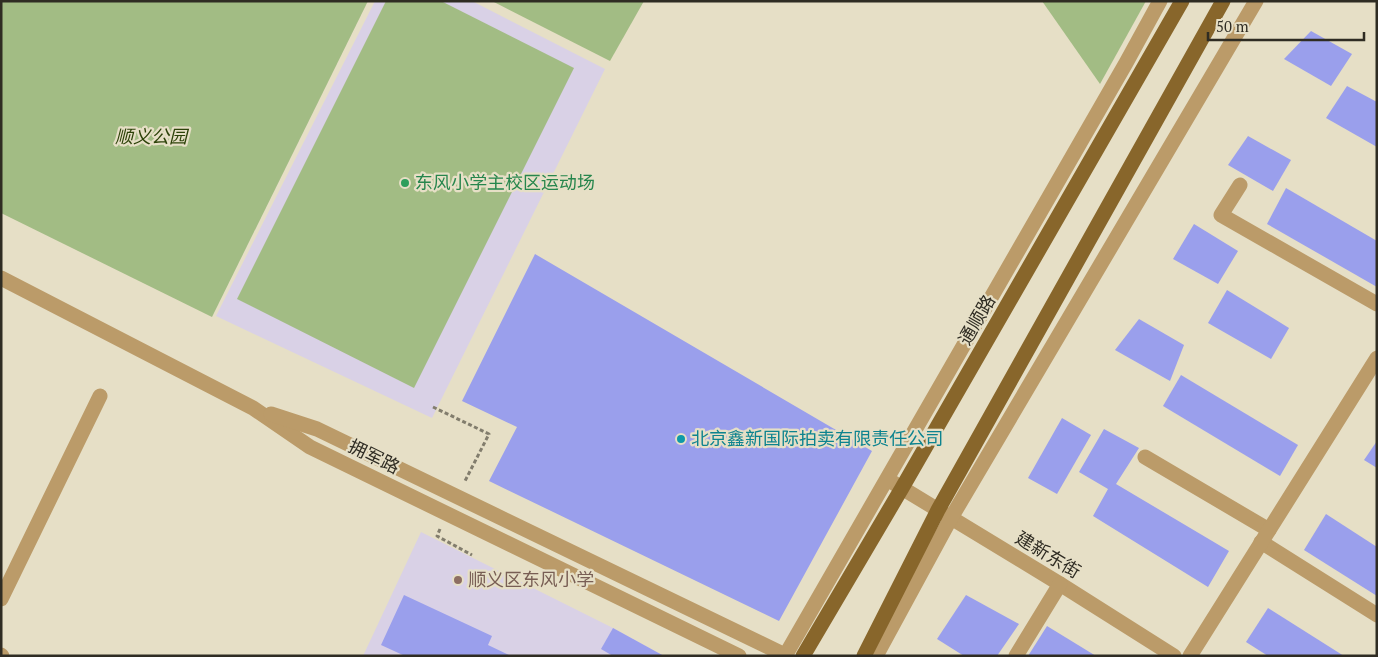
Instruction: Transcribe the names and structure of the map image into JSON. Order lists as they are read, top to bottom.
{
  "streets": {
    "main road": ["通顺路"],
    "street": ["拥军路", "建新东街"]
  },
  "crossings": [
    ["通顺路", "建新东街"]
  ],
  "parks": ["顺义公园"],
  "places": ["东风小学主校区运动场", "北京鑫新国际拍卖有限责任公司", "顺义区东风小学"],
  "scale_bar": "50 m"
}
